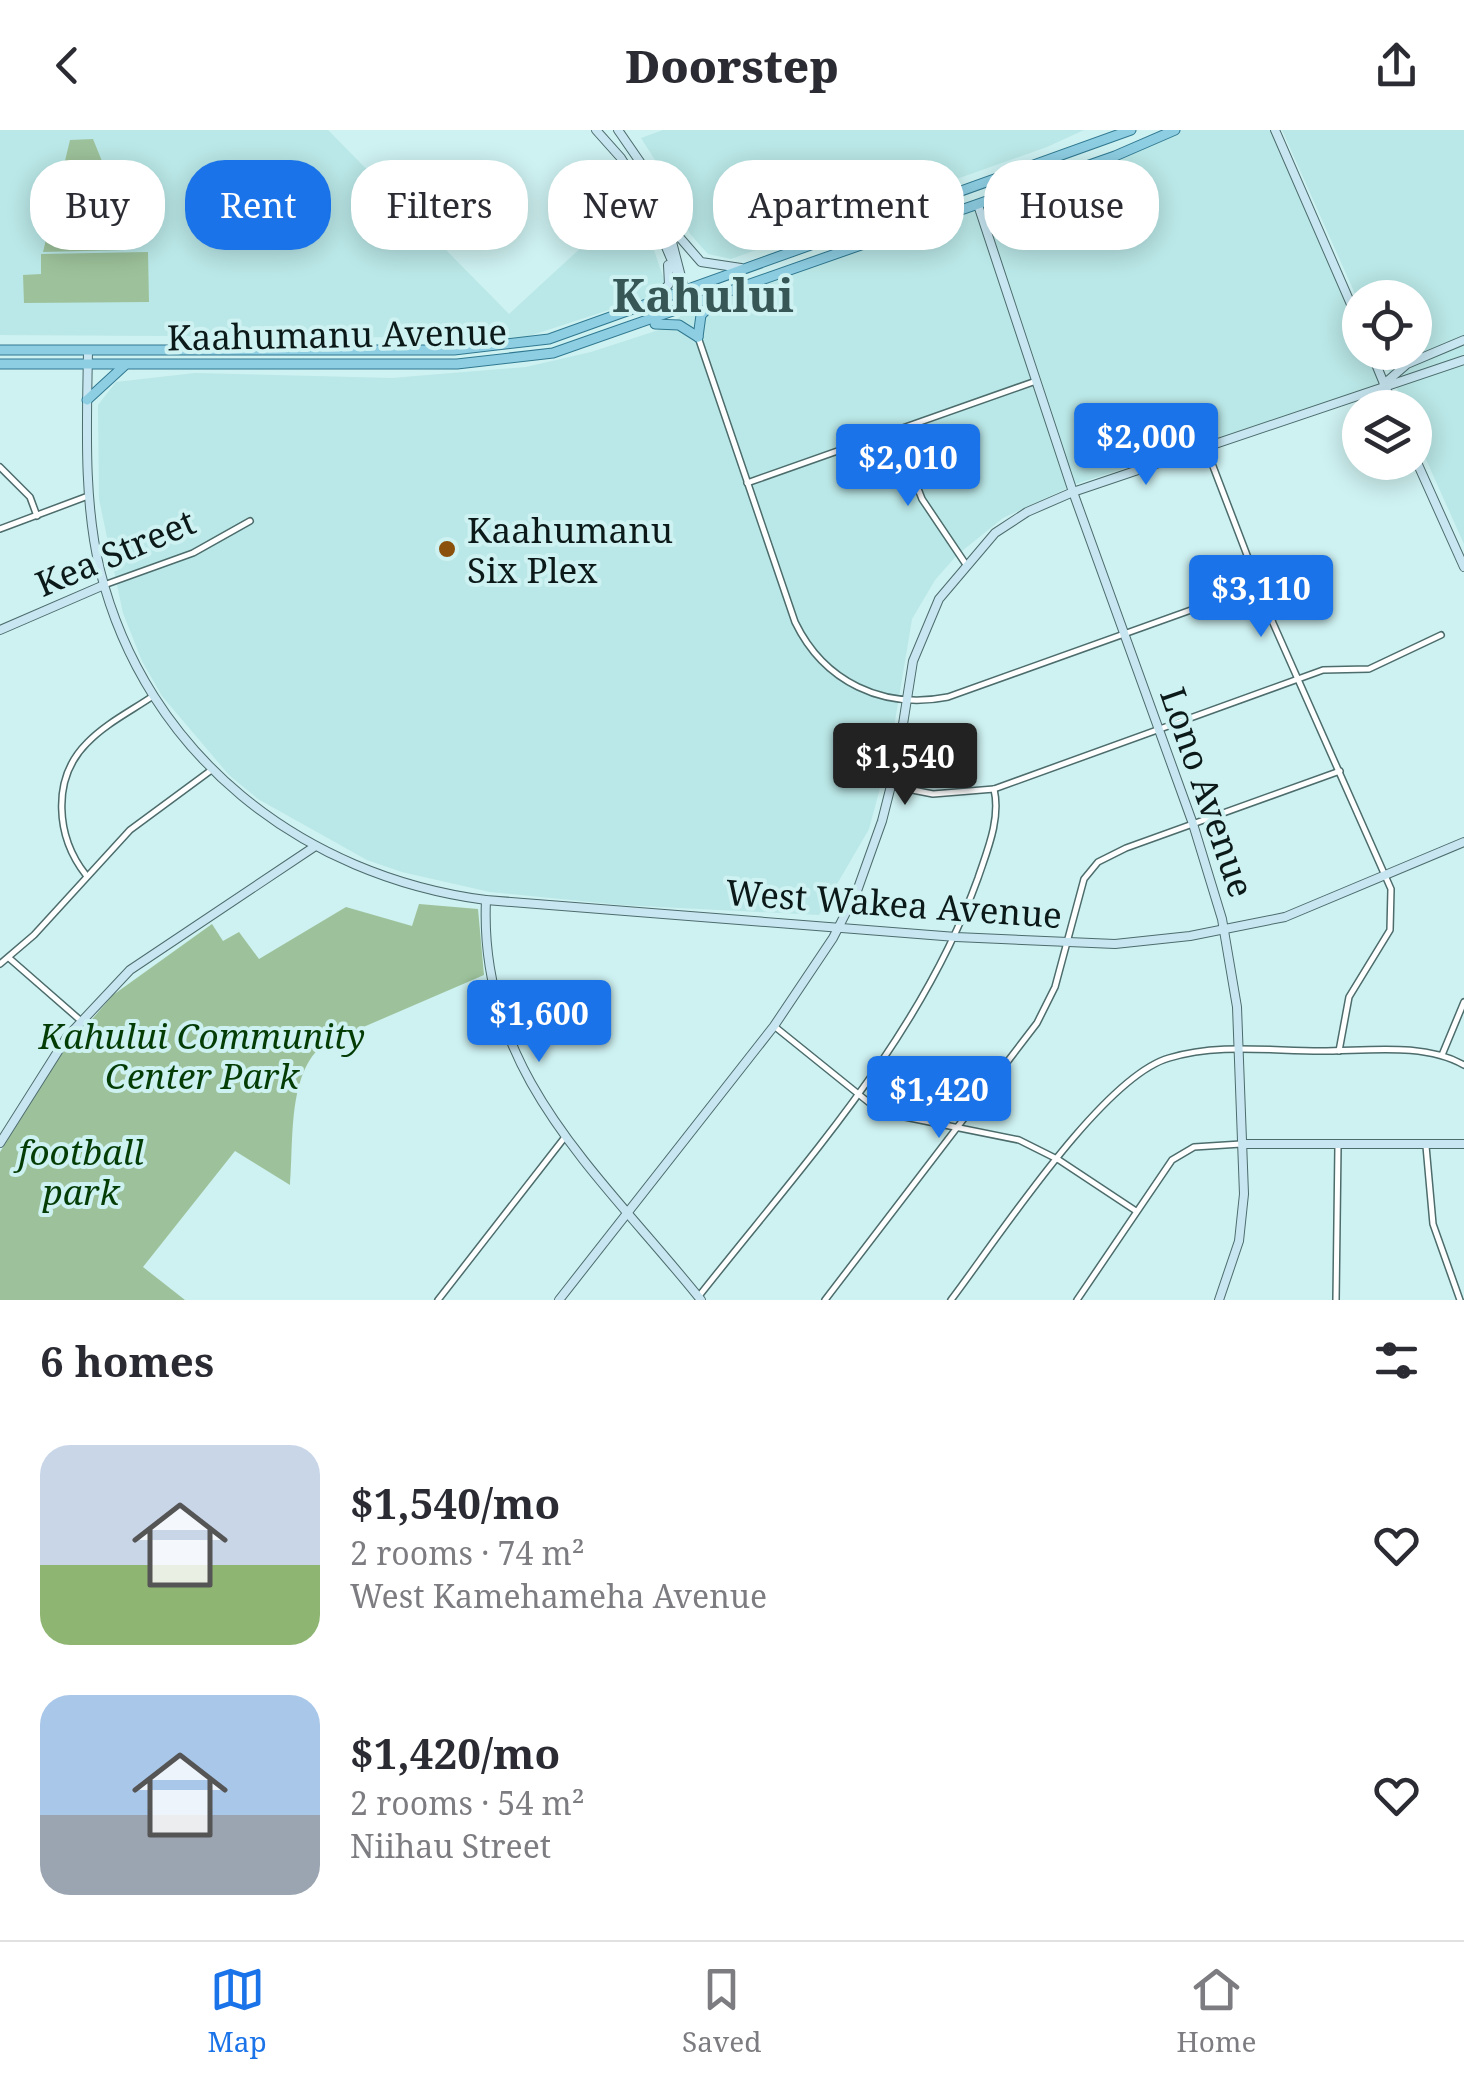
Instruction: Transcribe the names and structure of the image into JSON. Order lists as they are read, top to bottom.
{
  "streets": {
    "main road": ["Kaahumanu Avenue"],
    "street": ["Kea Street", "Lono Avenue", "West Wakea Avenue"]
  },
  "crossings": [
    ["Kaahumanu Avenue", "Lono Avenue"],
    ["Kaahumanu Avenue", "West Wakea Avenue"],
    ["Kea Street", "West Wakea Avenue"],
    ["Lono Avenue", "West Wakea Avenue"]
  ],
  "districts": ["Kahului"],
  "parks": ["Kahului Community Center Park", "football park"],
  "places": ["Kaahumanu Six Plex"],
  "page": {
    "header": "Doorstep",
    "chip": [
      "Buy",
      "Rent",
      "Filters",
      "New",
      "Apartment",
      "House"
    ],
    "price": [
      "$2,000",
      "$2,010",
      "$3,110",
      "$1,540",
      "$1,600",
      "$1,420"
    ],
    "heading": "6 homes",
    "list": [
      {
        "name": "$1,540/mo",
        "note": "2 rooms · 74 m² · West Kamehameha Avenue"
      },
      {
        "name": "$1,420/mo",
        "note": "2 rooms · 54 m² · Niihau Street"
      }
    ],
    "tabs": ["Map", "Saved", "Home"]
  }
}
